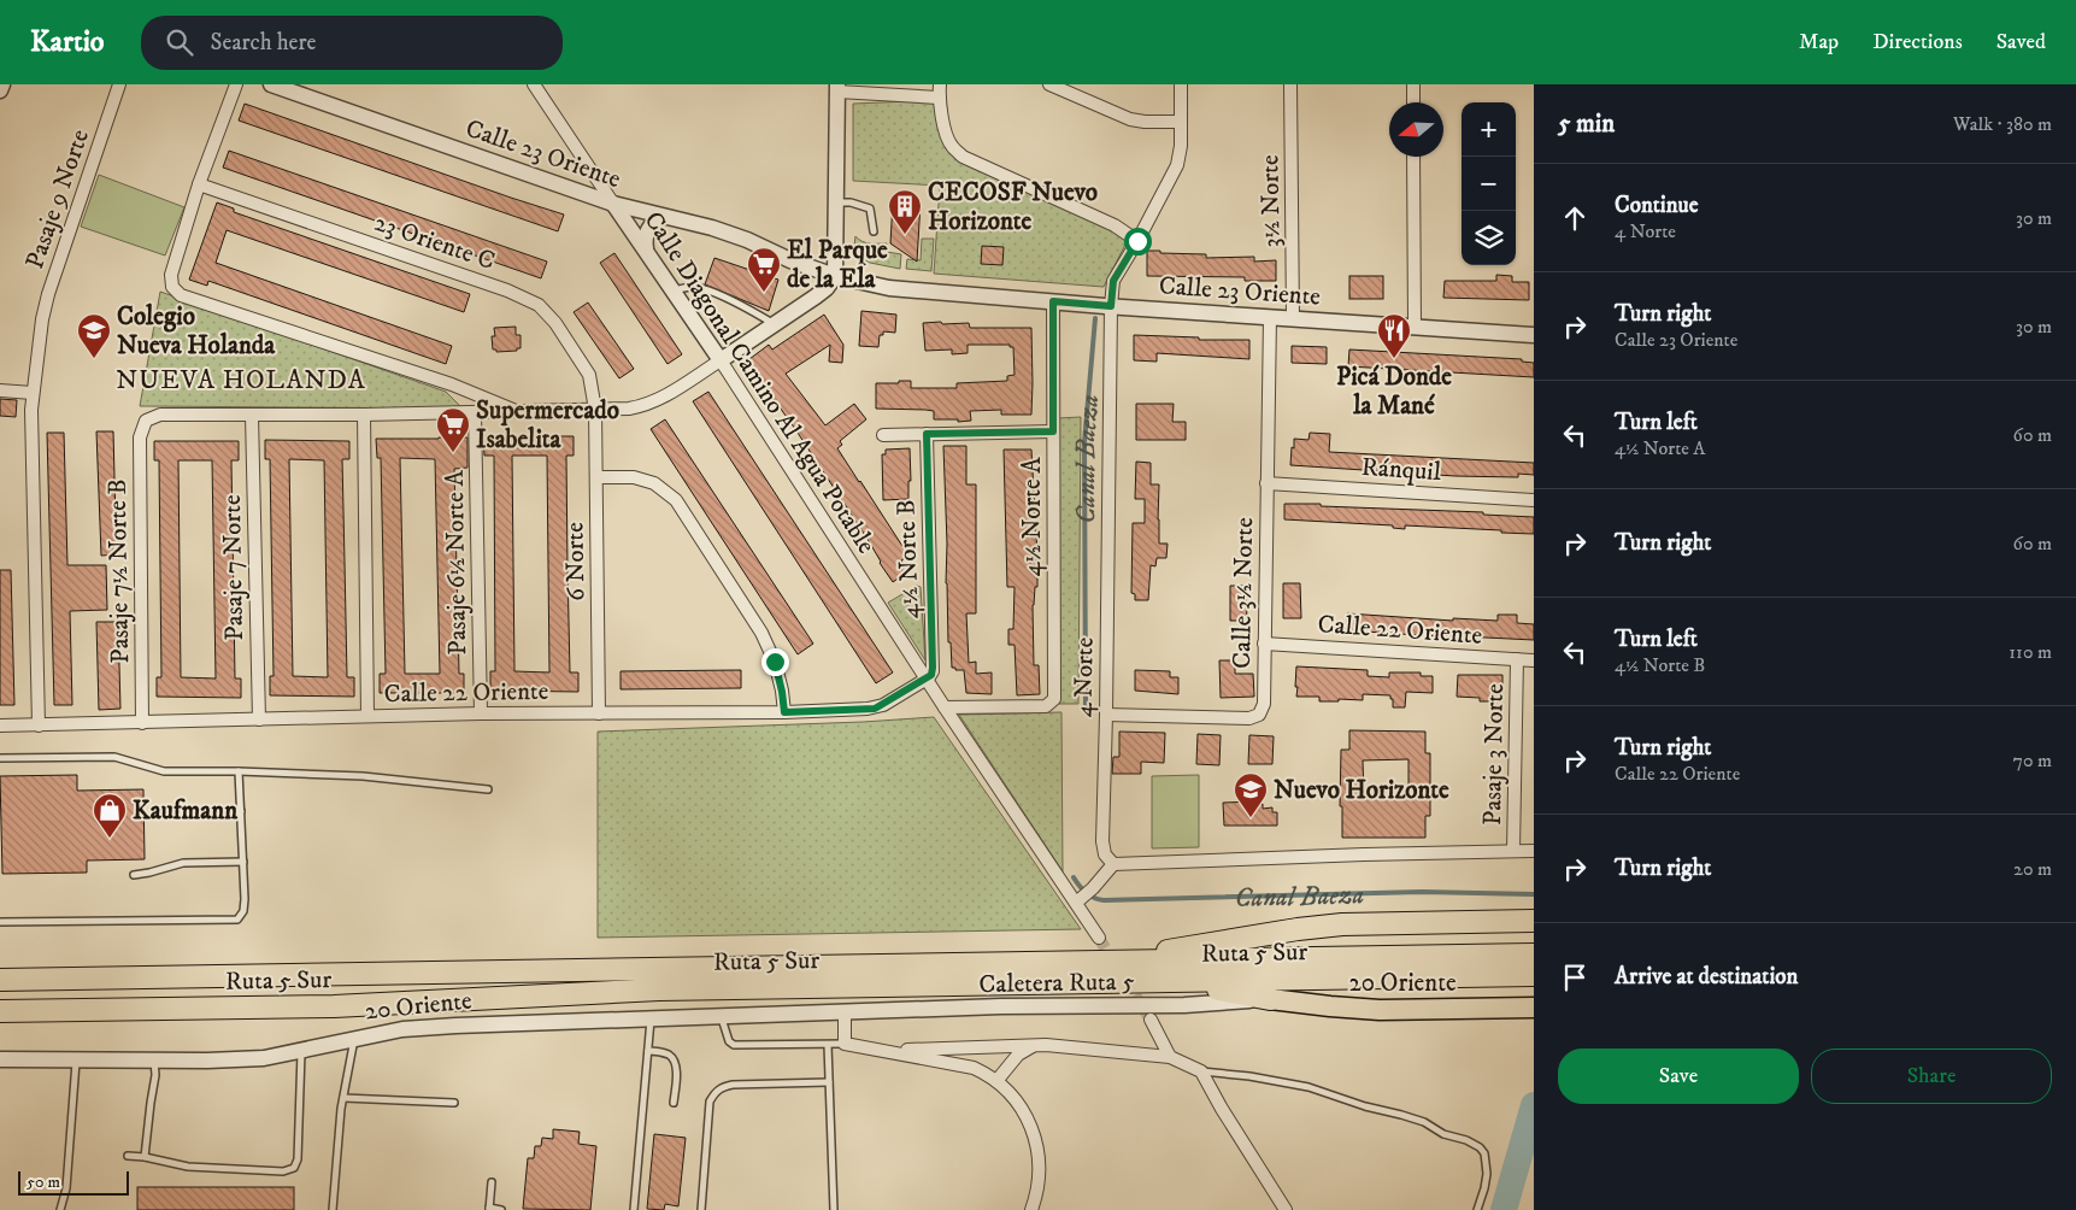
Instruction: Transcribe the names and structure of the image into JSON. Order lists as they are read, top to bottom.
{
  "streets": {
    "highway": ["Ruta 5 Sur", "20 Oriente"],
    "street": [
      "Calle 23 Oriente",
      "Pasaje 9 Norte",
      "3½ Norte",
      "23 Oriente C",
      "Calle Diagonal Camino Al Agua Potable",
      "Ránquil",
      "4½ Norte A",
      "4½ Norte B",
      "6 Norte",
      "Pasaje 6½ Norte A",
      "Pasaje 7 Norte",
      "Pasaje 7½ Norte B",
      "Calle 3½ Norte",
      "Calle 22 Oriente",
      "4 Norte",
      "Pasaje 3 Norte",
      "Caletera Ruta 5"
    ]
  },
  "crossings": [
    ["Calle 23 Oriente", "3½ Norte"],
    ["Calle 23 Oriente", "Calle Diagonal Camino Al Agua Potable"],
    ["Calle 23 Oriente", "4½ Norte A"],
    ["Calle 23 Oriente", "Calle 3½ Norte"],
    ["Calle 23 Oriente", "4 Norte"],
    ["Pasaje 9 Norte", "Calle 22 Oriente"],
    ["23 Oriente C", "6 Norte"],
    ["Calle Diagonal Camino Al Agua Potable", "4½ Norte A"],
    ["Calle Diagonal Camino Al Agua Potable", "4½ Norte B"],
    ["Calle Diagonal Camino Al Agua Potable", "Calle 22 Oriente"],
    ["Ránquil", "Calle 3½ Norte"],
    ["4½ Norte B", "Calle 22 Oriente"],
    ["6 Norte", "Calle 22 Oriente"],
    ["Pasaje 6½ Norte A", "Calle 22 Oriente"],
    ["Pasaje 7 Norte", "Pasaje 7½ Norte B"],
    ["Pasaje 7 Norte", "Calle 22 Oriente"],
    ["Pasaje 7½ Norte B", "Calle 22 Oriente"],
    ["Calle 3½ Norte", "Calle 22 Oriente"],
    ["Calle 3½ Norte", "4 Norte"],
    ["Calle 22 Oriente", "Pasaje 3 Norte"],
    ["Caletera Ruta 5", "20 Oriente"]
  ],
  "districts": ["NUEVA HOLANDA"],
  "water": ["Canal Baeza"],
  "places": {
    "building": ["CECOSF Nuevo Horizonte"],
    "supermarket": ["El Parque de la Ela", "Supermercado Isabelita"],
    "school or university": ["Colegio Nueva Holanda", "Nuevo Horizonte"],
    "restaurant": ["Picá Donde la Mané"],
    "shop": ["Kaufmann"]
  },
  "scale_bar": "50 m",
  "north": "left",
  "page": {
    "header": "Kartio",
    "search": "Search here",
    "nav": ["Map", "Directions", "Saved"],
    "heading": ["5 min", "Walk · 380 m"],
    "map_buttons": ["+", "−"],
    "list": [
      ["Continue", "4 Norte", "30 m"],
      ["Turn right", "Calle 23 Oriente", "30 m"],
      ["Turn left", "4½ Norte A", "60 m"],
      ["Turn right", "60 m"],
      ["Turn left", "4½ Norte B", "110 m"],
      ["Turn right", "Calle 22 Oriente", "70 m"],
      ["Turn right", "20 m"],
      "Arrive at destination"
    ],
    "buttons": ["Save", "Share"],
    "scale": "50 m"
  }
}
